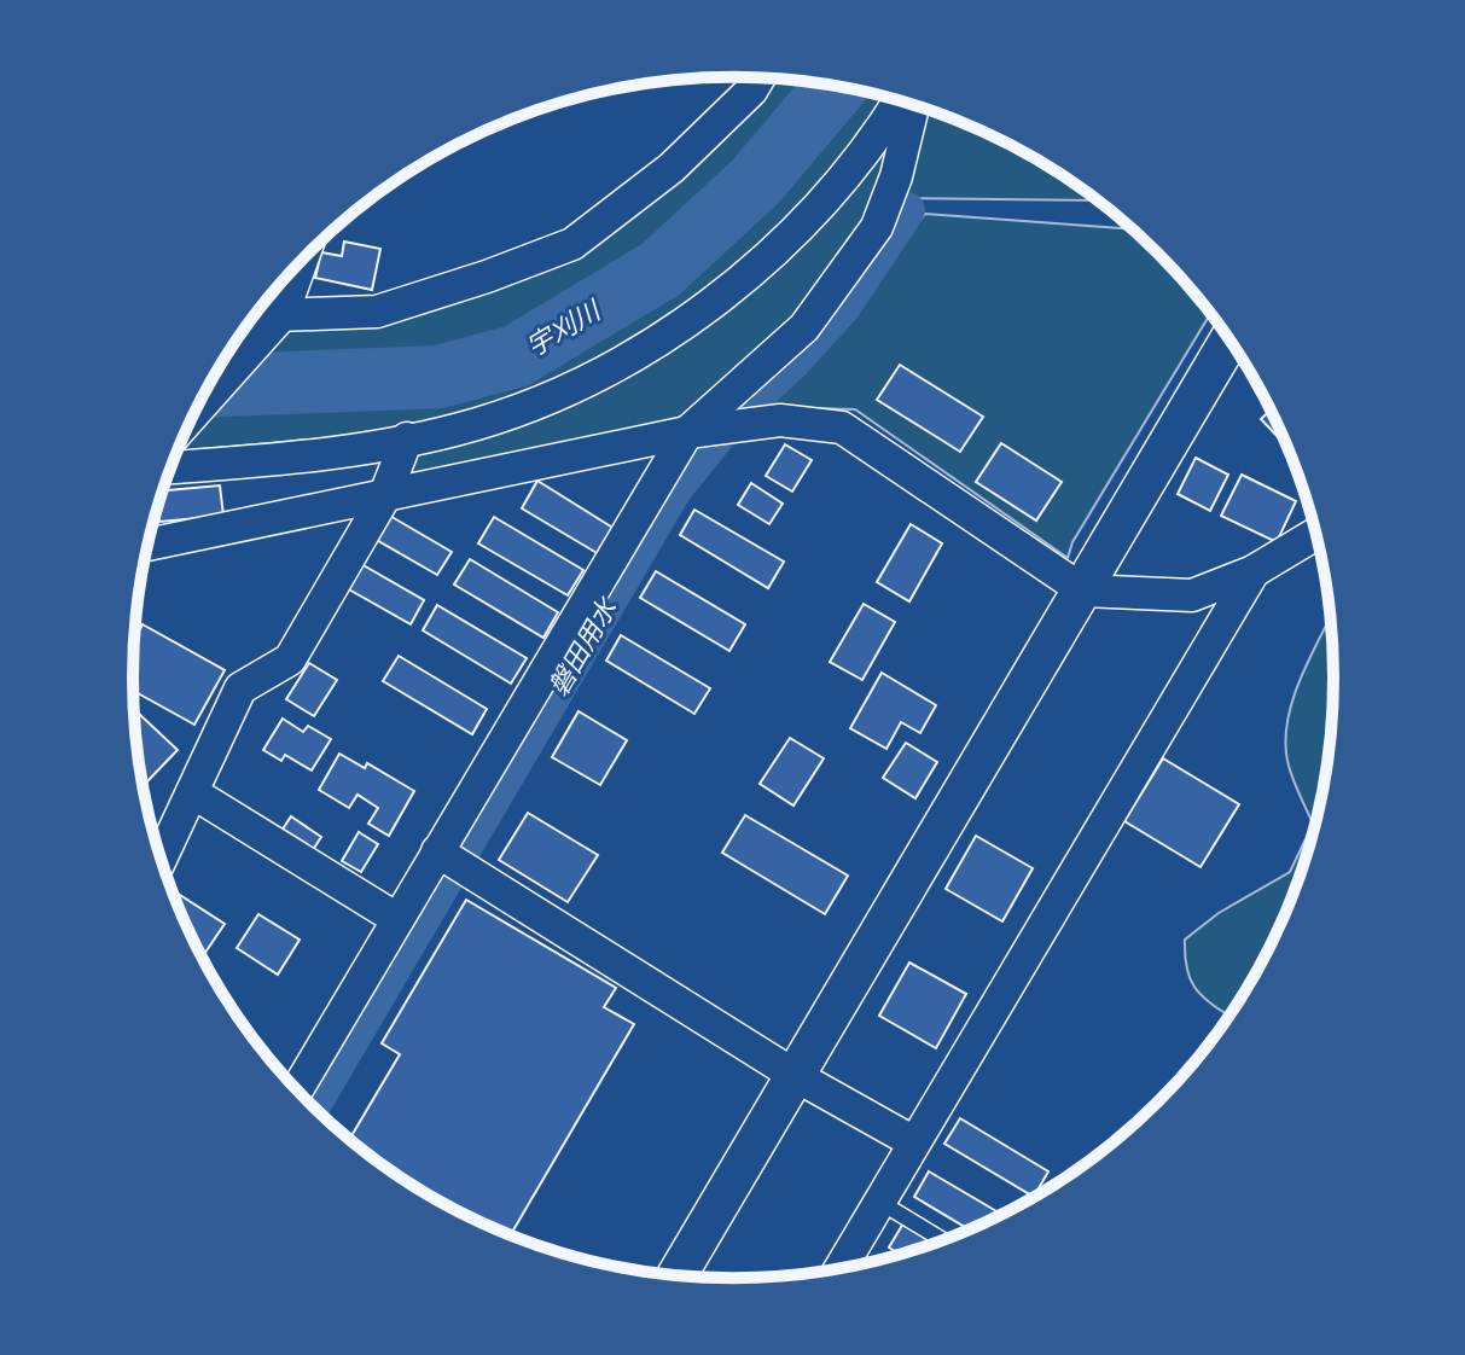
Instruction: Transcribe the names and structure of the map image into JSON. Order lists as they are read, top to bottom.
{
  "water": ["宇刈川", "磐田用水"]
}
